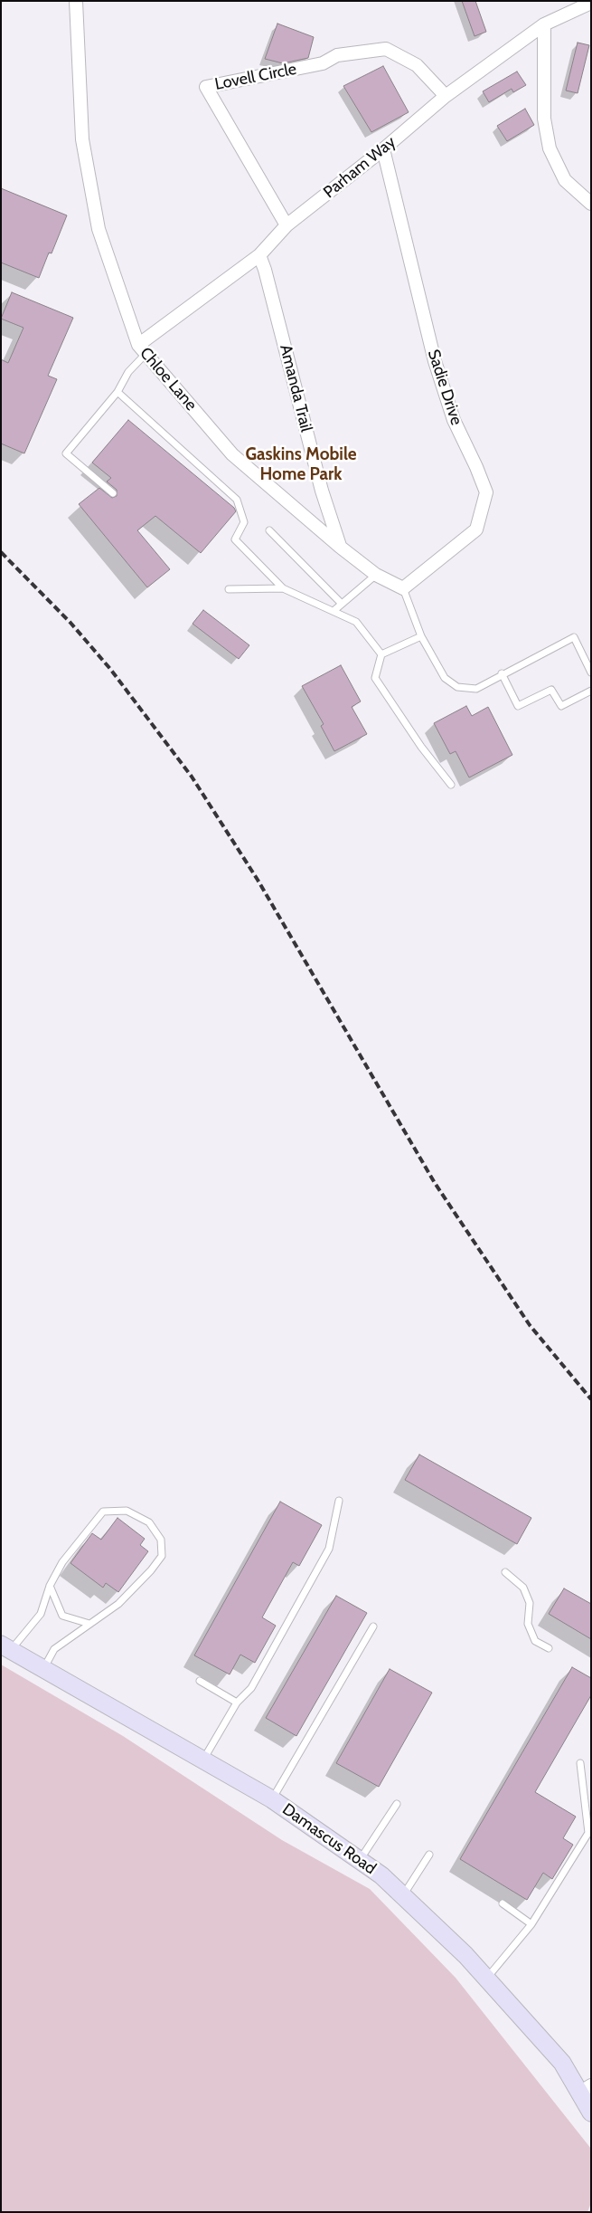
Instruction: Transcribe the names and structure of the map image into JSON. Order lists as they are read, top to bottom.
{
  "streets": {
    "street": [
      "Lovell Circle",
      "Parham Way",
      "Chloe Lane",
      "Sadie Drive",
      "Amanda Trail",
      "Damascus Road"
    ]
  },
  "crossings": [
    ["Lovell Circle", "Parham Way"],
    ["Parham Way", "Chloe Lane"],
    ["Parham Way", "Sadie Drive"],
    ["Parham Way", "Amanda Trail"],
    ["Chloe Lane", "Sadie Drive"],
    ["Chloe Lane", "Amanda Trail"]
  ],
  "districts": ["Gaskins Mobile Home Park"]
}
